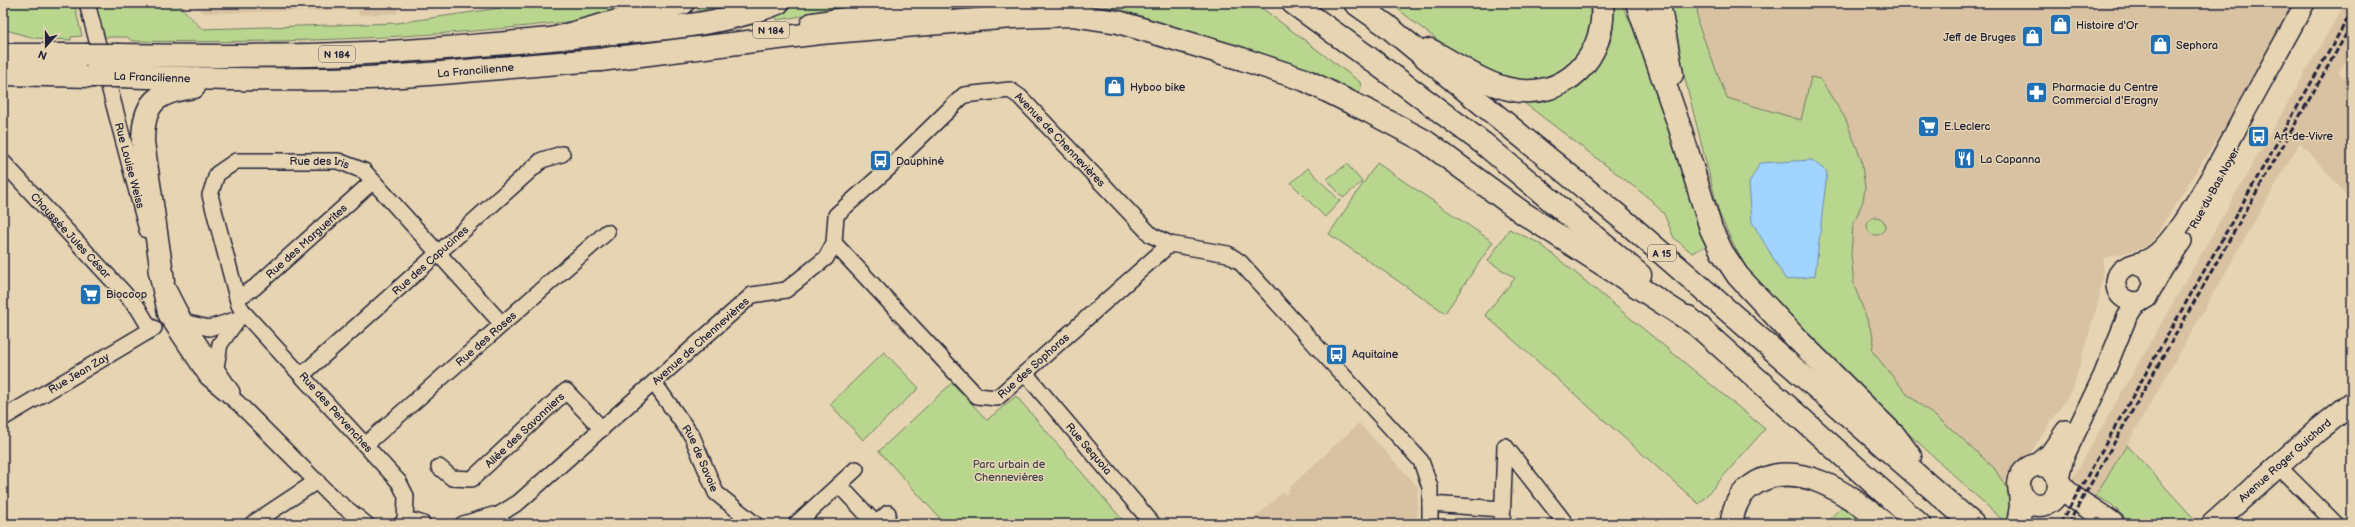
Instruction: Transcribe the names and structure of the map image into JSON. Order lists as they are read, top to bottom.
{
  "streets": {
    "main road": [
      "N 184",
      "La Francilienne",
      "A 15",
      "Avenue Roger Guichard"
    ],
    "street": [
      "Avenue de Chennevières",
      "Rue des Iris",
      "Rue Louise Weiss",
      "Rue du Bas Noyer",
      "Chaussée Jules César",
      "Rue des Marguerites",
      "Rue des Capucines",
      "Rue des Roses",
      "Rue des Sophoras",
      "Rue Jean Zay",
      "Rue des Pervenches",
      "Allée des Savonniers",
      "Rue Sequoia",
      "Rue de Savoie"
    ]
  },
  "crossings": [
    ["Avenue de Chennevières", "Rue des Sophoras"],
    ["Avenue de Chennevières", "Allée des Savonniers"],
    ["Avenue de Chennevières", "Rue de Savoie"],
    ["Rue des Iris", "Rue des Marguerites"],
    ["Rue des Iris", "Rue des Capucines"],
    ["Rue des Iris", "Rue des Roses"],
    ["Rue des Iris", "Rue des Pervenches"],
    ["Rue Louise Weiss", "Chaussée Jules César"],
    ["Rue Louise Weiss", "Rue Jean Zay"],
    ["Chaussée Jules César", "Rue Jean Zay"],
    ["Rue des Capucines", "Rue des Pervenches"],
    ["Rue des Roses", "Rue des Pervenches"],
    ["Rue des Sophoras", "Rue Sequoia"]
  ],
  "parks": ["Parc urbain de Chennevières"],
  "places": {
    "shop": [
      "Histoire d'Or",
      "Jeff de Bruges",
      "Sephora",
      "Hyboo bike"
    ],
    "pharmacy": ["Pharmacie du Centre Commercial d'Eragny"],
    "supermarket": ["E.Leclerc", "Biocoop"],
    "bus stop": ["Art-de-Vivre", "Dauphiné", "Aquitaine"],
    "restaurant": ["La Capanna"]
  },
  "north": "bottom"
}
